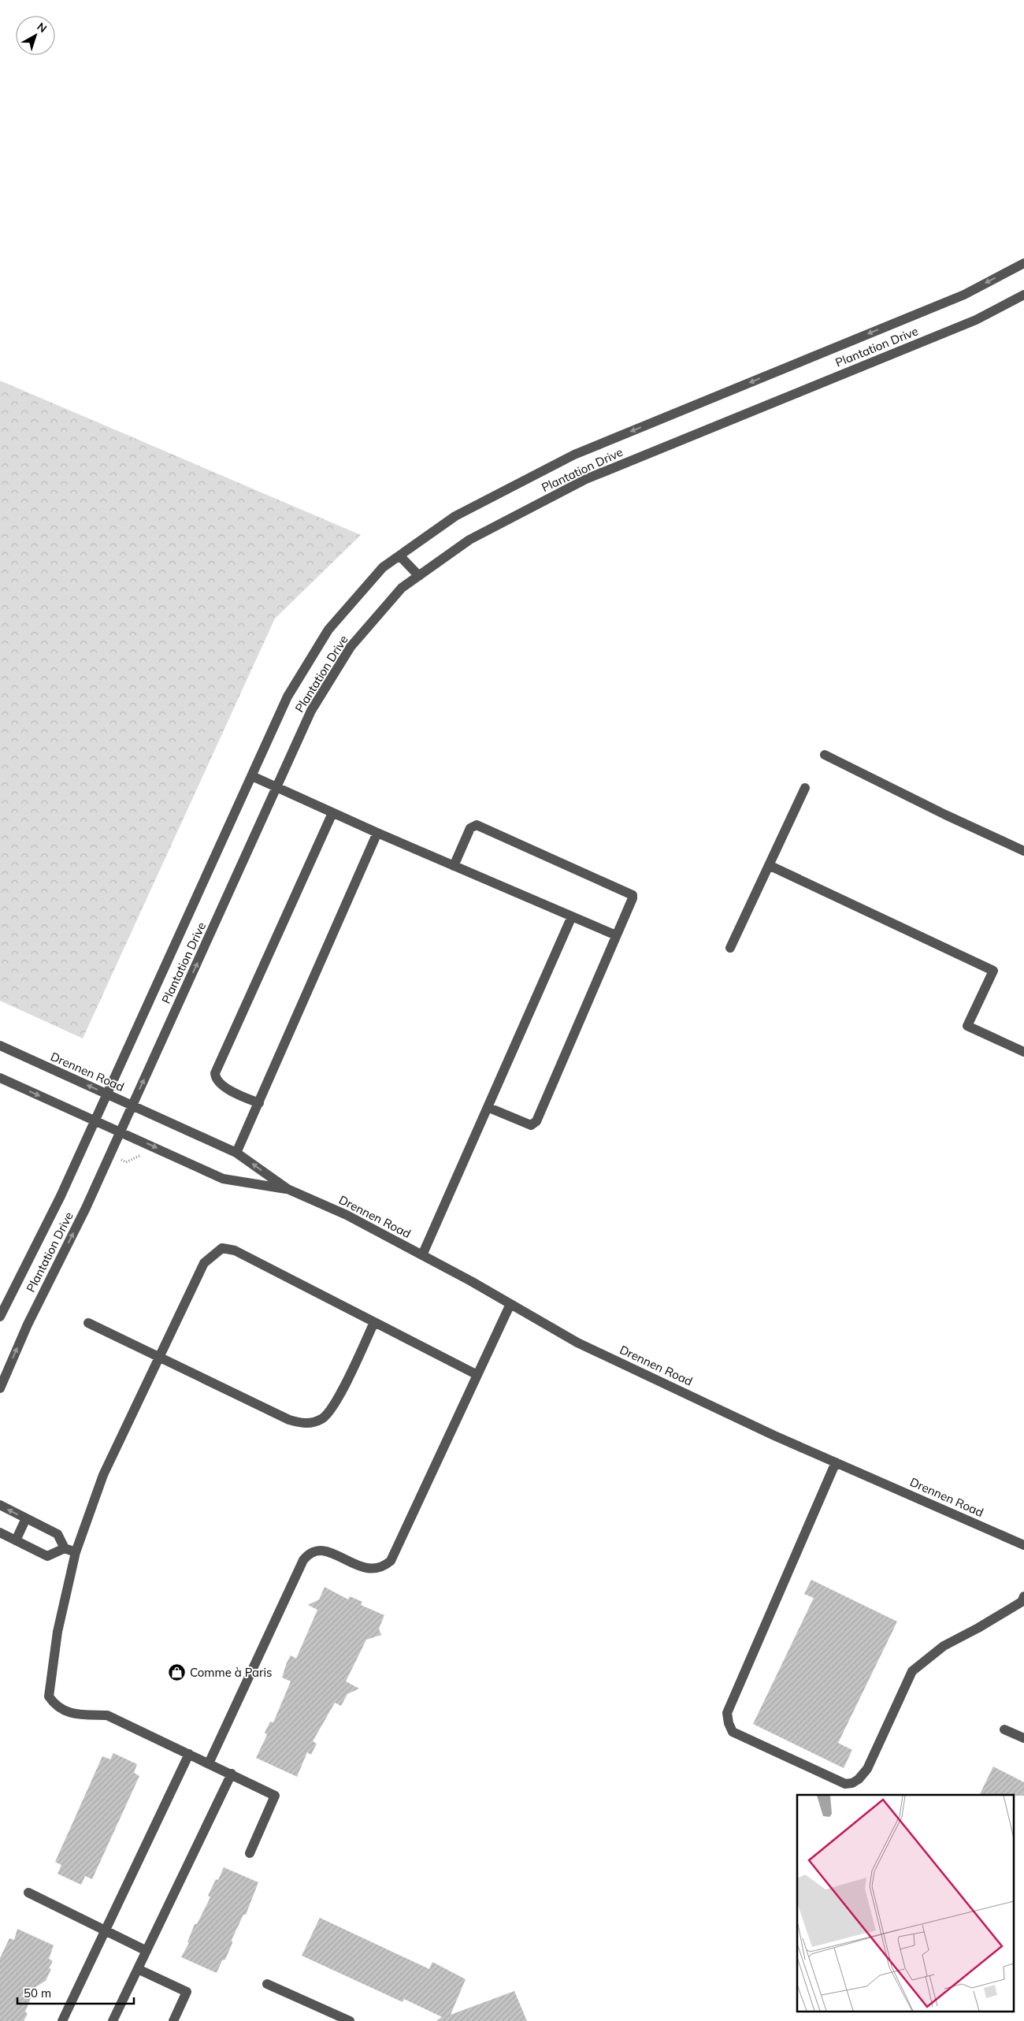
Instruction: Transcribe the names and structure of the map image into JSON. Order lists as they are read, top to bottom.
{
  "streets": {
    "street": ["Plantation Drive", "Drennen Road"]
  },
  "crossings": [
    ["Plantation Drive", "Drennen Road"]
  ],
  "places": {
    "shop": ["Comme à Paris"]
  },
  "scale_bar": "50 m",
  "north": "top right"
}
